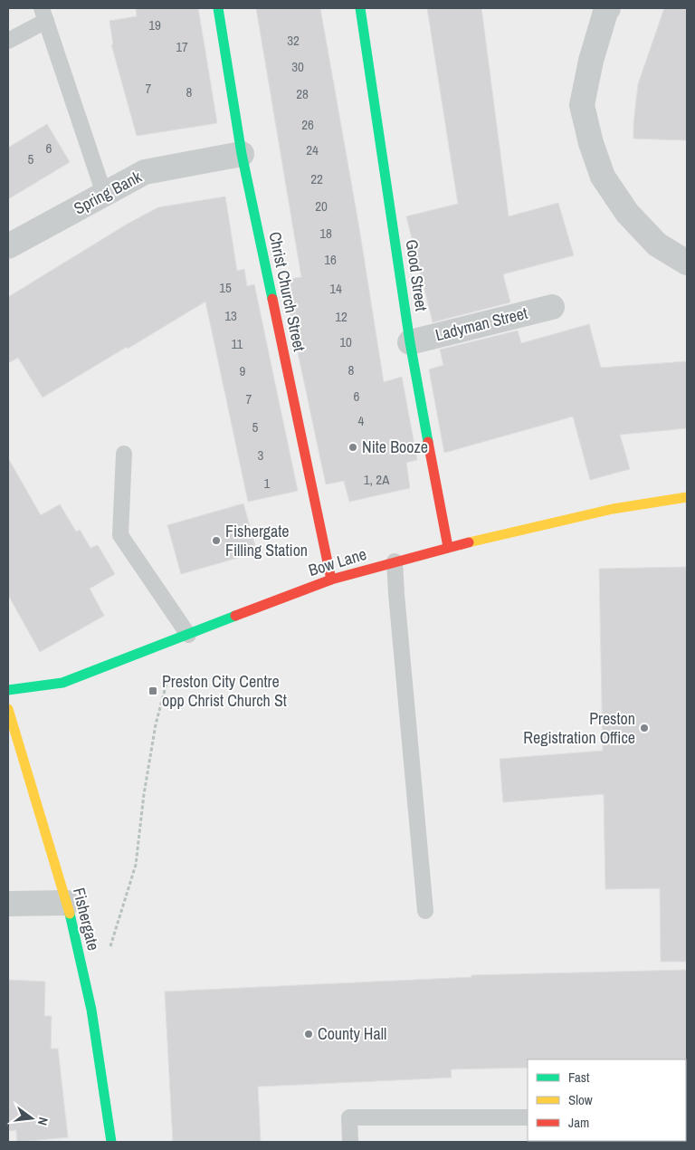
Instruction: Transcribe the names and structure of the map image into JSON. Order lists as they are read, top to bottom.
{
  "streets": {
    "street": [
      "Spring Bank",
      "Good Street",
      "Christ Church Street",
      "Ladyman Street",
      "Bow Lane",
      "Fishergate"
    ]
  },
  "crossings": [
    ["Spring Bank", "Christ Church Street"],
    ["Good Street", "Ladyman Street"],
    ["Good Street", "Bow Lane"],
    ["Christ Church Street", "Bow Lane"]
  ],
  "places": {
    "other": [
      "Nite Booze",
      "Fishergate Filling Station",
      "Preston Registration Office",
      "County Hall"
    ],
    "transit": ["Preston City Centre opp Christ Church St"]
  },
  "house_numbers": [
    "19",
    "32",
    "17",
    "30",
    "7",
    "8",
    "28",
    "26",
    "6",
    "24",
    "5",
    "22",
    "20",
    "18",
    "16",
    "15",
    "14",
    "13",
    "12",
    "10",
    "11",
    "8",
    "9",
    "6",
    "7",
    "4",
    "5",
    "3",
    "1, 2A",
    "1"
  ],
  "legend": ["Fast", "Slow", "Jam"],
  "north": "right"
}
